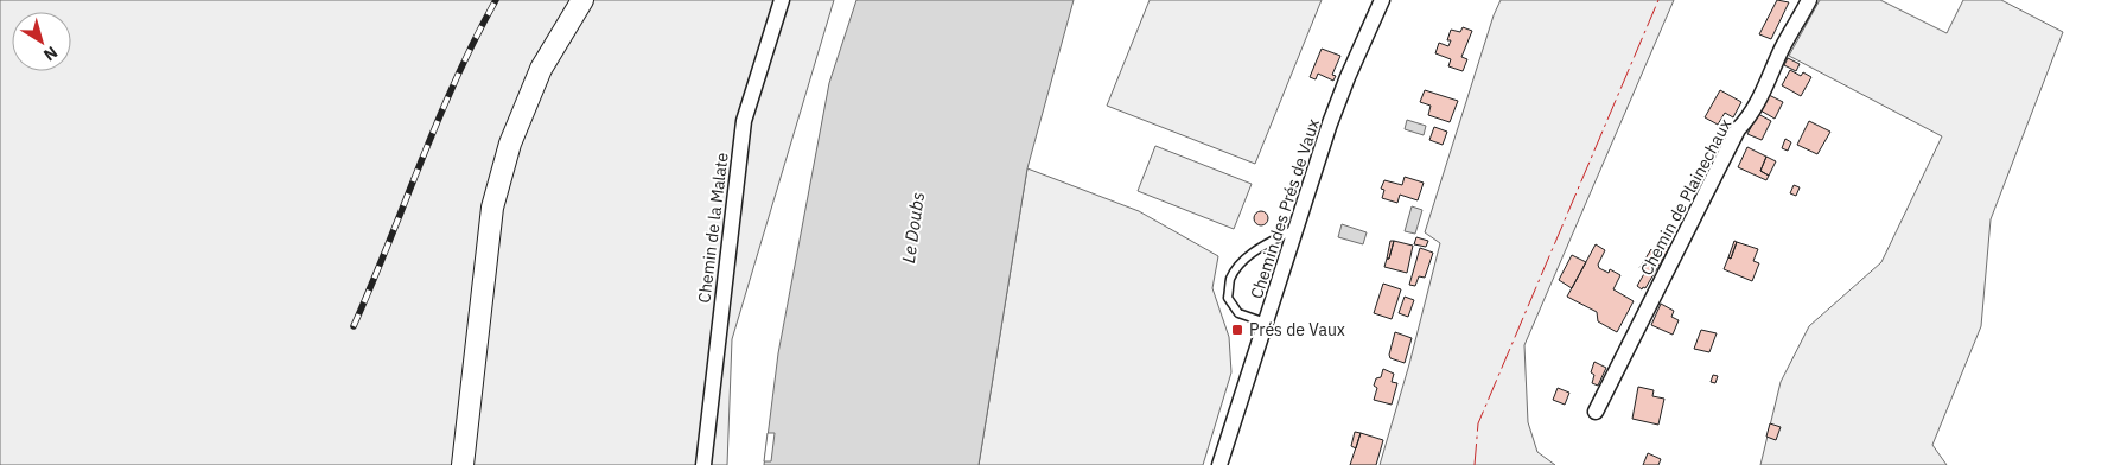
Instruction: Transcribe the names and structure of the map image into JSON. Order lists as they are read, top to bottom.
{
  "streets": {
    "street": ["Chemin de Plainechaux", "Chemin des Prés de Vaux", "Chemin de la Malate"]
  },
  "water": ["Le Doubs"],
  "places": {
    "transit": ["Prés de Vaux"]
  },
  "north": "bottom right"
}
